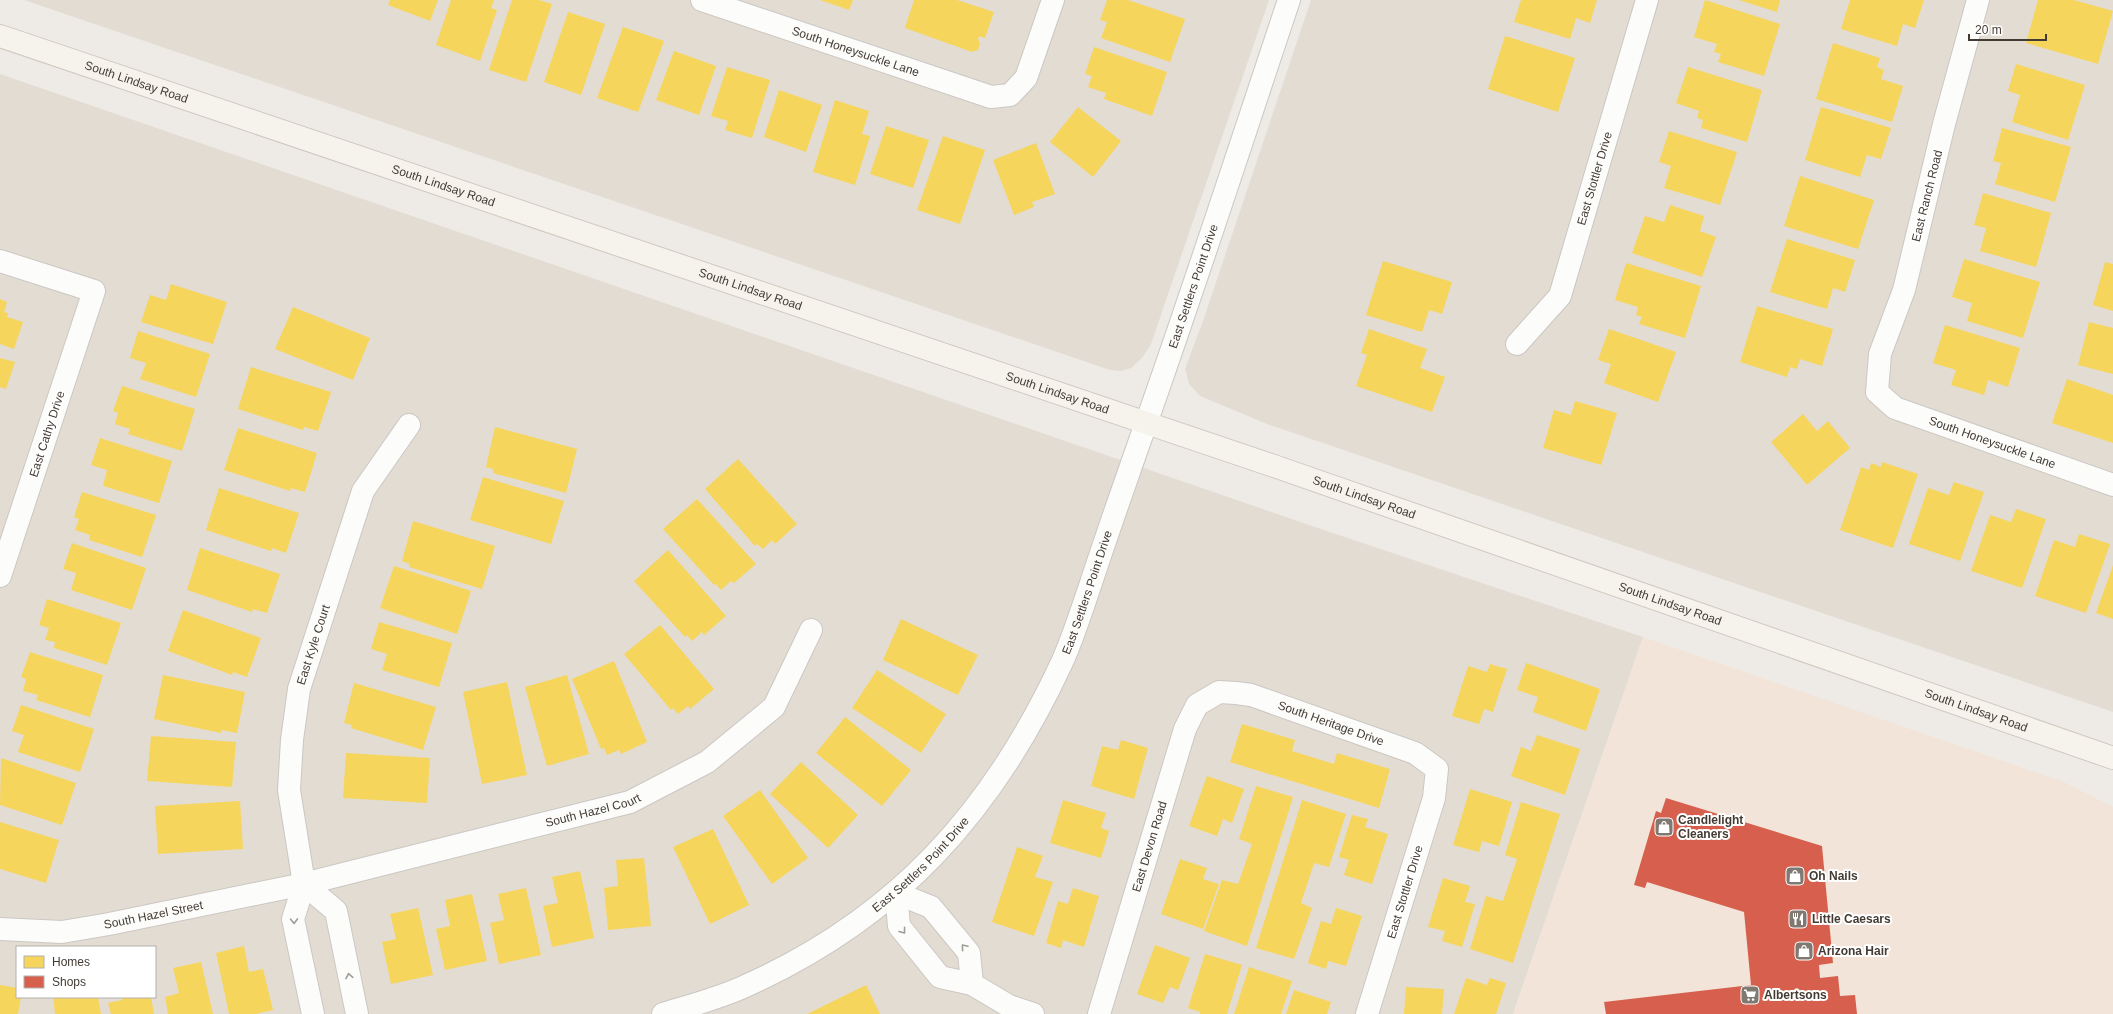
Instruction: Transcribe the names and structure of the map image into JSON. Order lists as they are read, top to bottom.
{
  "streets": {
    "main road": ["South Lindsay Road"],
    "street": [
      "South Honeysuckle Lane",
      "East Stottler Drive",
      "East Ranch Road",
      "East Settlers Point Drive",
      "East Cathy Drive",
      "East Kyle Court",
      "South Heritage Drive",
      "South Hazel Court",
      "East Devon Road",
      "South Hazel Street"
    ]
  },
  "crossings": [
    ["South Honeysuckle Lane", "East Ranch Road"],
    ["South Lindsay Road", "East Settlers Point Drive"],
    ["East Stottler Drive", "South Heritage Drive"],
    ["East Kyle Court", "South Hazel Court"],
    ["East Kyle Court", "South Hazel Street"],
    ["South Heritage Drive", "East Devon Road"],
    ["South Hazel Court", "South Hazel Street"]
  ],
  "places": {
    "shop": ["Candlelight Cleaners", "Oh Nails", "Arizona Hair"],
    "restaurant": ["Little Caesars"],
    "supermarket": ["Albertsons"]
  },
  "legend": ["Homes", "Shops"],
  "scale_bar": "20 m"
}
